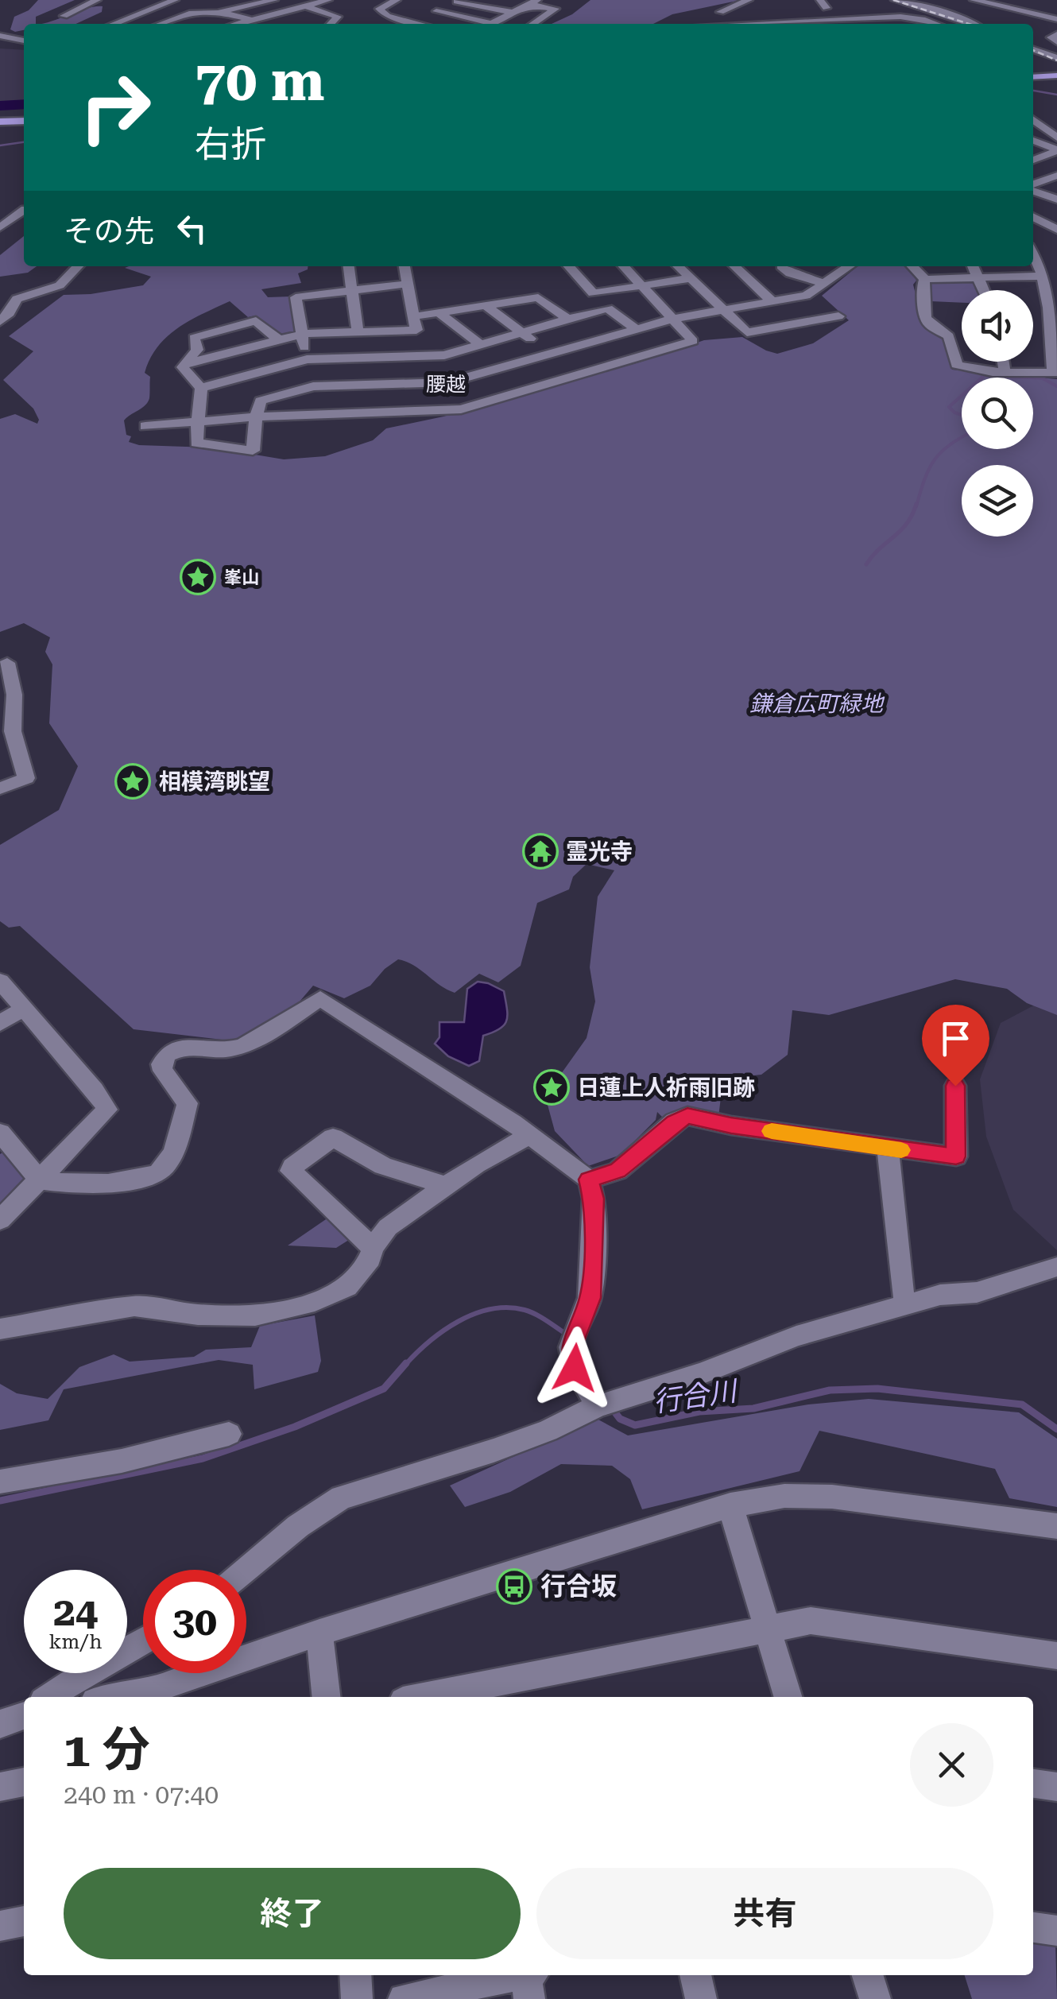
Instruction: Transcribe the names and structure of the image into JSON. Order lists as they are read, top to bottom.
{
  "districts": ["腰越"],
  "water": ["行合川"],
  "parks": ["鎌倉広町緑地"],
  "places": {
    "place": ["峯山", "相模湾眺望", "日蓮上人祈雨旧跡"],
    "temple": ["霊光寺"],
    "bus stop": ["行合坂"]
  },
  "page": {
    "turn": ["70 m", "右折"],
    "then": "その先",
    "speed": "24 km/h",
    "limit": "30",
    "heading": ["1 分", "240 m · 07:40"],
    "buttons": ["終了", "共有"]
  }
}
